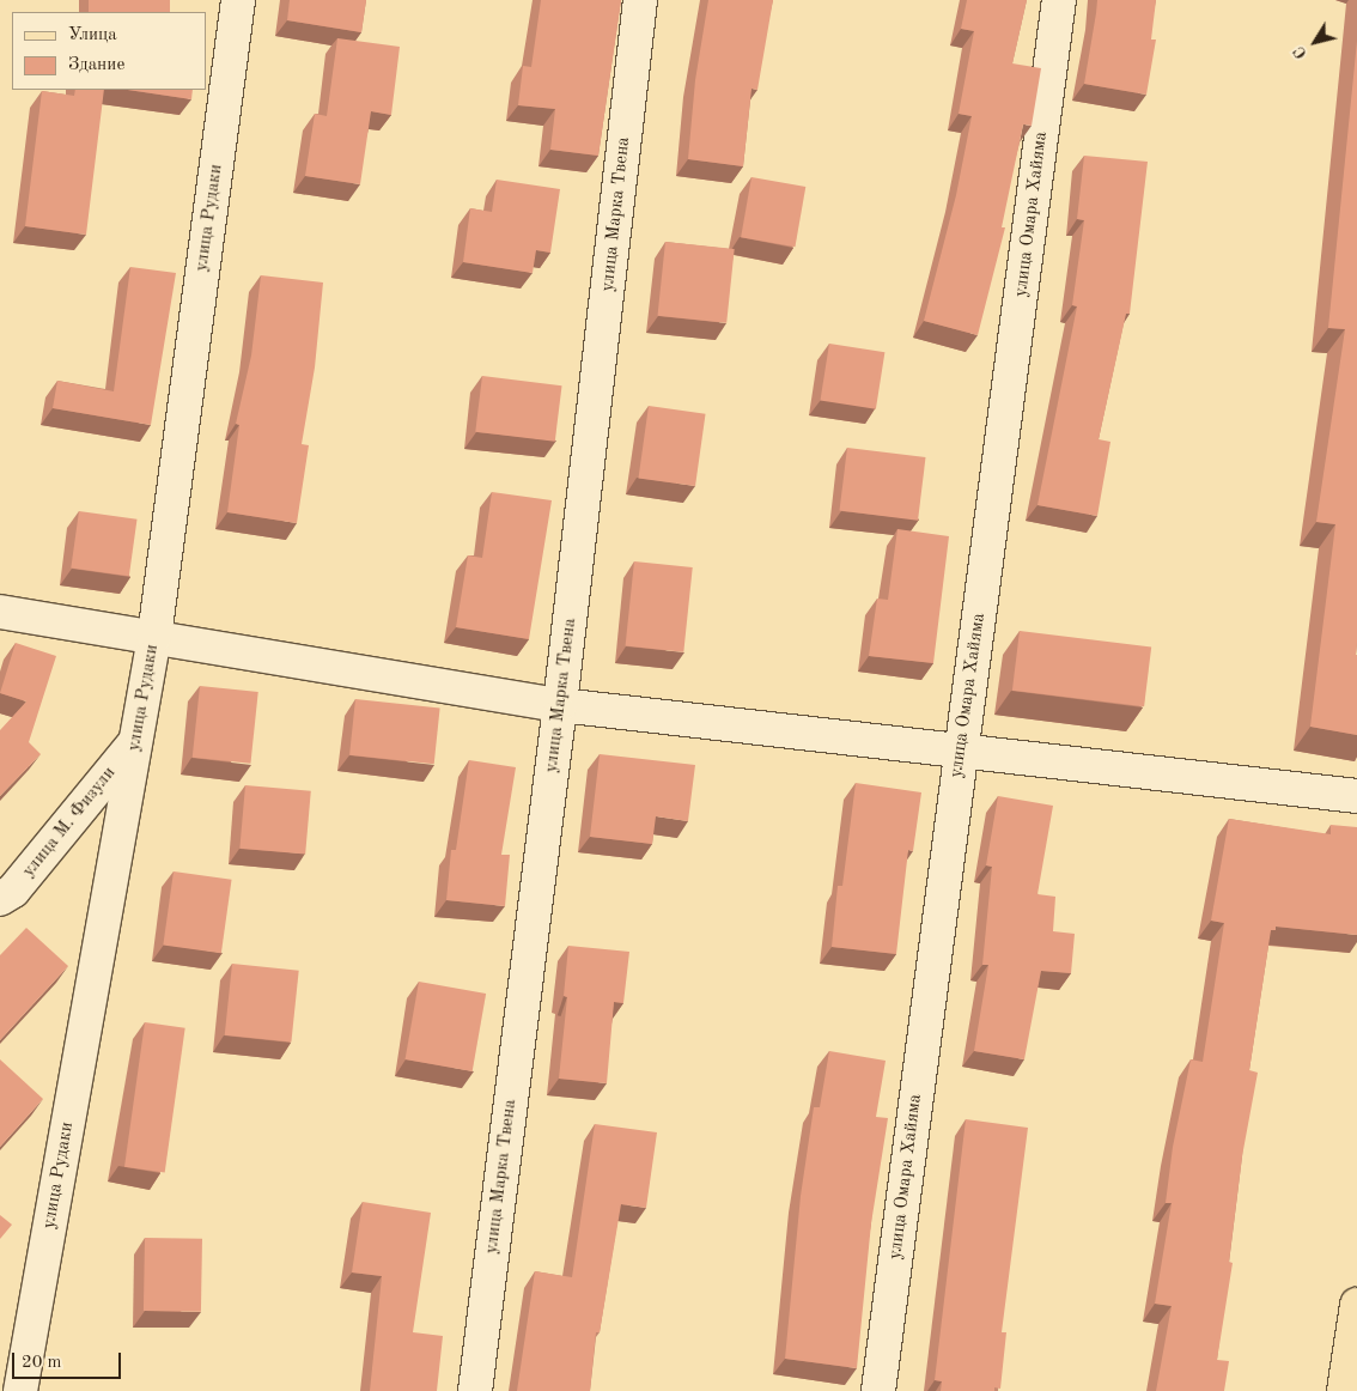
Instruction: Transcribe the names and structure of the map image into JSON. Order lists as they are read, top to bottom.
{
  "streets": {
    "street": [
      "улица Марка Твена",
      "улица Омара Хайяма",
      "улица Рудаки",
      "улица М. Физули"
    ]
  },
  "crossings": [
    ["улица Рудаки", "улица М. Физули"]
  ],
  "legend": ["Улица", "Здание"],
  "scale_bar": "20 m",
  "north": "bottom left"
}
